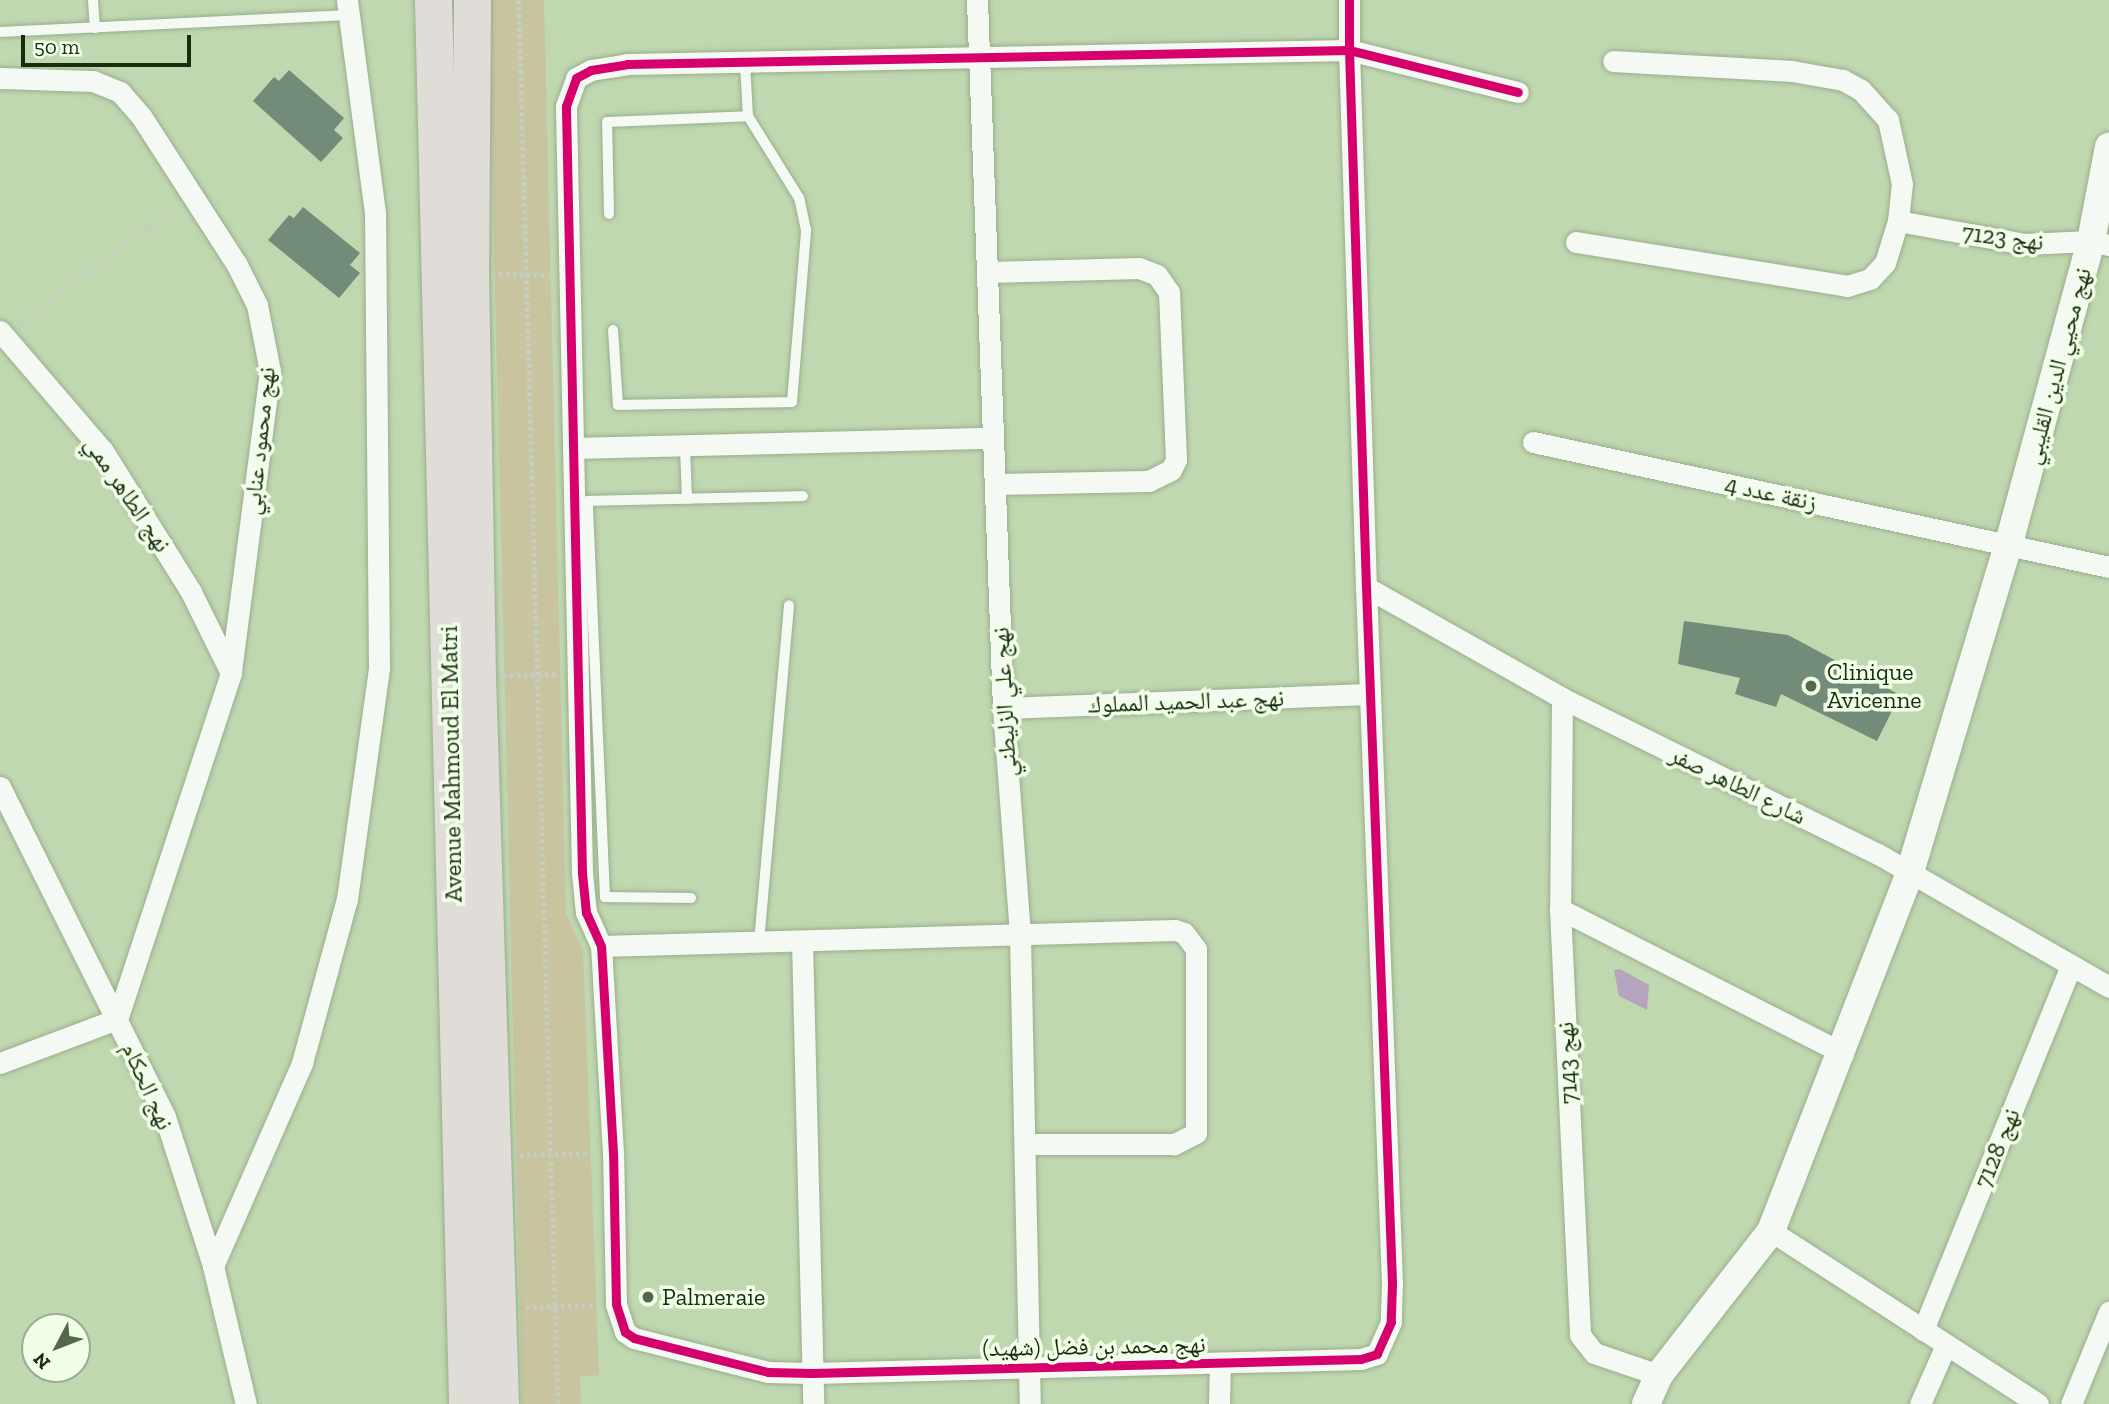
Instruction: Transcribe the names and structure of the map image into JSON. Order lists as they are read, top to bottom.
{
  "streets": {
    "highway": ["Avenue Mahmoud El Matri"],
    "street": [
      "نهج 7123",
      "نهج محيي الدين القليبي",
      "نهج محمود عنابي",
      "زنقة عدد 4",
      "نهج الطاهر ممي",
      "نهج عبد الحميد المملوك",
      "نهج علي الزليطني",
      "شارع الطاهر صفر",
      "نهج 7143",
      "نهج الحكام",
      "نهج 7128",
      "نهج محمد بن فضل (شهيد)"
    ]
  },
  "crossings": [
    ["نهج 7123", "نهج محيي الدين القليبي"],
    ["نهج محيي الدين القليبي", "زنقة عدد 4"],
    ["نهج محيي الدين القليبي", "شارع الطاهر صفر"],
    ["نهج محيي الدين القليبي", "نهج 7143"],
    ["نهج محمود عنابي", "نهج الطاهر ممي"],
    ["نهج محمود عنابي", "نهج الحكام"],
    ["نهج عبد الحميد المملوك", "نهج علي الزليطني"],
    ["نهج عبد الحميد المملوك", "نهج محمد بن فضل (شهيد)"],
    ["نهج علي الزليطني", "نهج محمد بن فضل (شهيد)"],
    ["شارع الطاهر صفر", "نهج 7143"],
    ["شارع الطاهر صفر", "نهج 7128"]
  ],
  "places": ["Clinique Avicenne", "Palmeraie"],
  "scale_bar": "50 m",
  "north": "bottom left"
}
